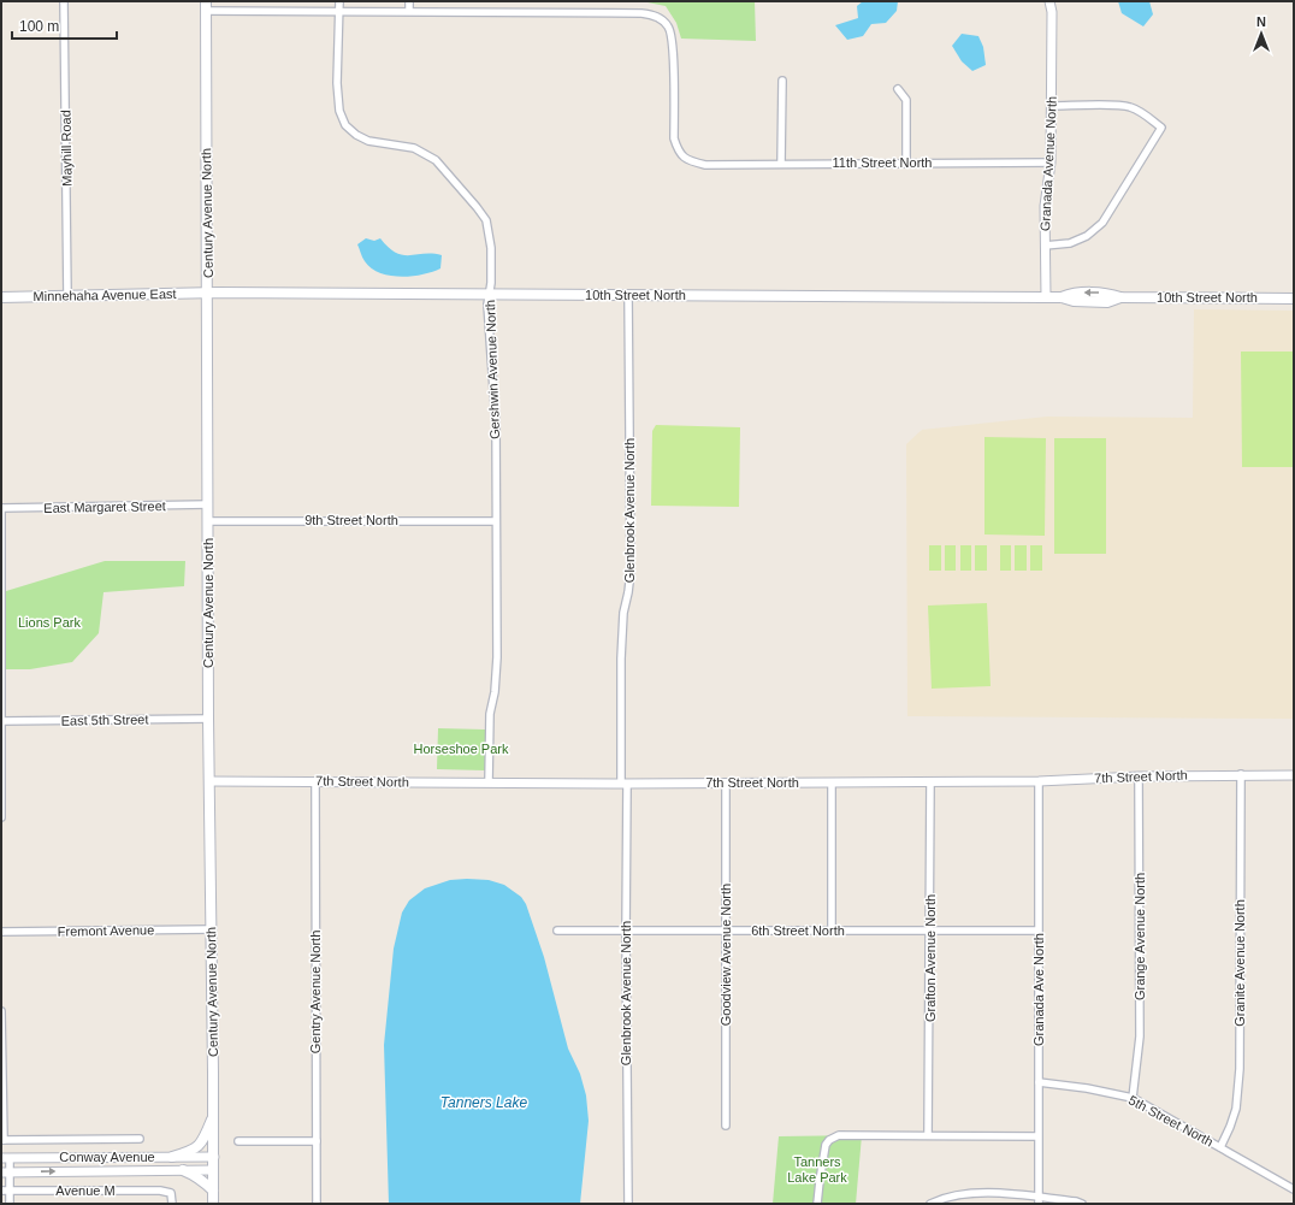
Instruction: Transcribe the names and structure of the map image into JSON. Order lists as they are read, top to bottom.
{
  "streets": {
    "main road": ["Century Avenue North", "Minnehaha Avenue East", "10th Street North"],
    "street": [
      "Mayhill Road",
      "11th Street North",
      "Granada Avenue North",
      "Gershwin Avenue North",
      "East Margaret Street",
      "Glenbrook Avenue North",
      "9th Street North",
      "East 5th Street",
      "7th Street North",
      "Fremont Avenue",
      "6th Street North",
      "Grange Avenue North",
      "Goodview Avenue North",
      "Grafton Avenue North",
      "Granite Avenue North",
      "Granada Ave North",
      "Gentry Avenue North",
      "5th Street North",
      "Conway Avenue",
      "Avenue M"
    ]
  },
  "crossings": [
    ["Mayhill Road", "Minnehaha Avenue East"],
    ["11th Street North", "Granada Avenue North"],
    ["Granada Avenue North", "10th Street North"],
    ["Century Avenue North", "Minnehaha Avenue East"],
    ["Century Avenue North", "10th Street North"],
    ["Century Avenue North", "East Margaret Street"],
    ["Century Avenue North", "9th Street North"],
    ["Century Avenue North", "East 5th Street"],
    ["Century Avenue North", "7th Street North"],
    ["Century Avenue North", "Fremont Avenue"],
    ["Century Avenue North", "Conway Avenue"],
    ["Minnehaha Avenue East", "10th Street North"],
    ["10th Street North", "Gershwin Avenue North"],
    ["10th Street North", "Glenbrook Avenue North"],
    ["Gershwin Avenue North", "9th Street North"],
    ["Gershwin Avenue North", "7th Street North"],
    ["Glenbrook Avenue North", "7th Street North"],
    ["Glenbrook Avenue North", "6th Street North"],
    ["7th Street North", "Grange Avenue North"],
    ["7th Street North", "Goodview Avenue North"],
    ["7th Street North", "Grafton Avenue North"],
    ["7th Street North", "Granite Avenue North"],
    ["7th Street North", "Granada Ave North"],
    ["7th Street North", "Gentry Avenue North"],
    ["6th Street North", "Goodview Avenue North"],
    ["6th Street North", "Grafton Avenue North"],
    ["6th Street North", "Granada Ave North"],
    ["Grange Avenue North", "5th Street North"],
    ["Granite Avenue North", "5th Street North"],
    ["Granada Ave North", "5th Street North"]
  ],
  "water": ["Tanners Lake"],
  "parks": ["Lions Park", "Horseshoe Park", "Tanners Lake Park"],
  "scale_bar": "100 m",
  "north": "top"
}
